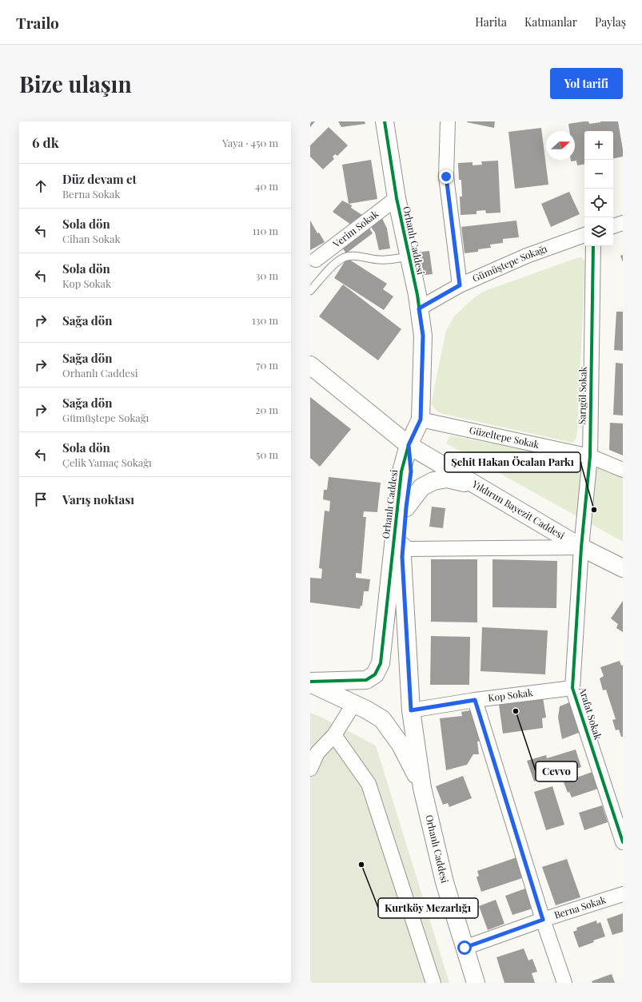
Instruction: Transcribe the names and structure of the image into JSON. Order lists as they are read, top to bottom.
{
  "streets": {
    "street": [
      "Verim Sokak",
      "Orhanlı Caddesi",
      "Gümüştepe Sokağı",
      "Sarıgöl Sokak",
      "Güzeltepe Sokak",
      "Yıldırım Bayezit Caddesi",
      "Kop Sokak",
      "Arafat Sokak",
      "Berna Sokak"
    ]
  },
  "crossings": [
    ["Verim Sokak", "Orhanlı Caddesi"],
    ["Orhanlı Caddesi", "Gümüştepe Sokağı"],
    ["Orhanlı Caddesi", "Güzeltepe Sokak"],
    ["Orhanlı Caddesi", "Yıldırım Bayezit Caddesi"],
    ["Orhanlı Caddesi", "Berna Sokak"],
    ["Sarıgöl Sokak", "Güzeltepe Sokak"],
    ["Sarıgöl Sokak", "Yıldırım Bayezit Caddesi"],
    ["Sarıgöl Sokak", "Arafat Sokak"],
    ["Yıldırım Bayezit Caddesi", "Arafat Sokak"],
    ["Kop Sokak", "Arafat Sokak"]
  ],
  "places": ["Şehit Hakan Öcalan Parkı", "Cevvo", "Kurtköy Mezarlığı"],
  "north": "right",
  "page": {
    "header": "Trailo",
    "nav": ["Harita", "Katmanlar", "Paylaş"],
    "buttons": "Yol tarifi",
    "title": "Bize ulaşın",
    "heading": ["6 dk", "Yaya · 450 m"],
    "map_buttons": ["+", "−"],
    "list": [
      ["Düz devam et", "Berna Sokak", "40 m"],
      ["Sola dön", "Cihan Sokak", "110 m"],
      ["Sola dön", "Kop Sokak", "30 m"],
      ["Sağa dön", "130 m"],
      ["Sağa dön", "Orhanlı Caddesi", "70 m"],
      ["Sağa dön", "Gümüştepe Sokağı", "20 m"],
      ["Sola dön", "Çelik Yamaç Sokağı", "50 m"],
      "Varış noktası"
    ]
  }
}
